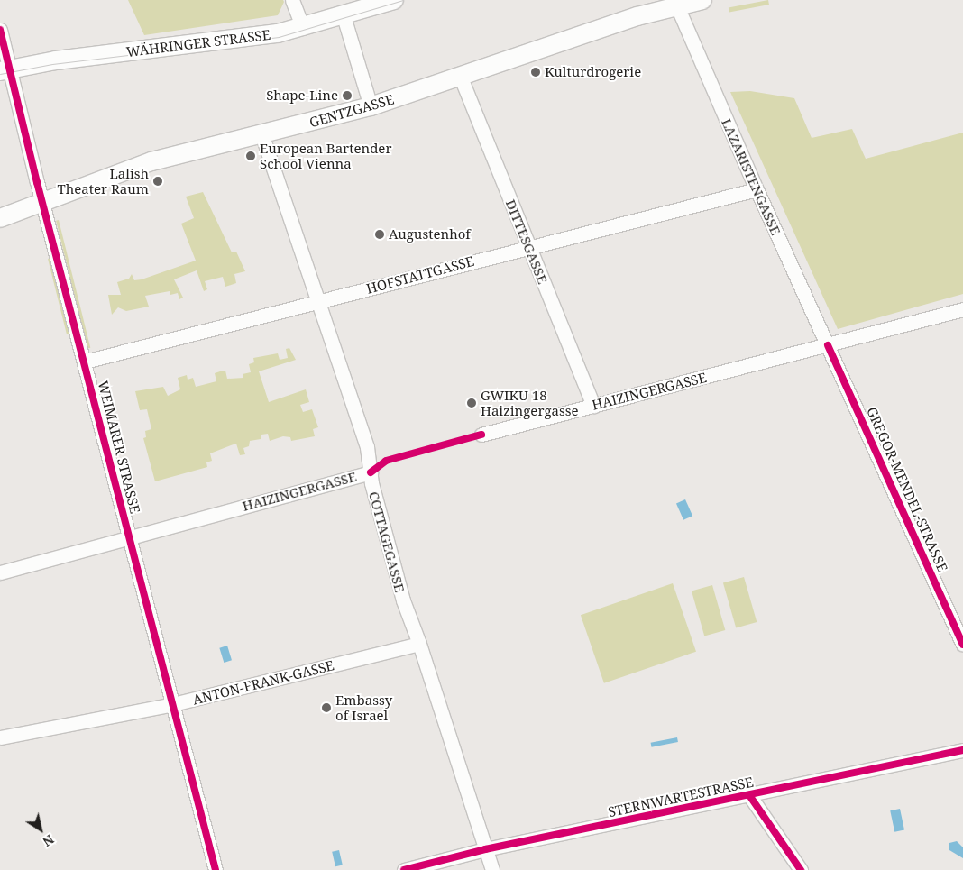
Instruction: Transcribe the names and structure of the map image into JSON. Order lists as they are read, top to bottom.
{
  "streets": {
    "main road": ["WÄHRINGER STRASSE", "GENTZGASSE"],
    "street": [
      "LAZARISTENGASSE",
      "DITTESGASSE",
      "HOFSTATTGASSE",
      "HAIZINGERGASSE",
      "WEIMARER STRASSE",
      "GREGOR-MENDEL-STRASSE",
      "COTTAGEGASSE",
      "ANTON-FRANK-GASSE",
      "STERNWARTESTRASSE"
    ]
  },
  "crossings": [
    ["WÄHRINGER STRASSE", "WEIMARER STRASSE"],
    ["GENTZGASSE", "LAZARISTENGASSE"],
    ["GENTZGASSE", "DITTESGASSE"],
    ["GENTZGASSE", "WEIMARER STRASSE"],
    ["GENTZGASSE", "COTTAGEGASSE"],
    ["LAZARISTENGASSE", "HOFSTATTGASSE"],
    ["LAZARISTENGASSE", "HAIZINGERGASSE"],
    ["LAZARISTENGASSE", "GREGOR-MENDEL-STRASSE"],
    ["DITTESGASSE", "HOFSTATTGASSE"],
    ["DITTESGASSE", "HAIZINGERGASSE"],
    ["HOFSTATTGASSE", "WEIMARER STRASSE"],
    ["HOFSTATTGASSE", "COTTAGEGASSE"],
    ["HAIZINGERGASSE", "WEIMARER STRASSE"],
    ["HAIZINGERGASSE", "GREGOR-MENDEL-STRASSE"],
    ["HAIZINGERGASSE", "COTTAGEGASSE"],
    ["WEIMARER STRASSE", "ANTON-FRANK-GASSE"],
    ["COTTAGEGASSE", "ANTON-FRANK-GASSE"],
    ["COTTAGEGASSE", "STERNWARTESTRASSE"]
  ],
  "places": [
    "Kulturdrogerie",
    "Shape-Line",
    "European Bartender School Vienna",
    "Lalish Theater Raum",
    "Augustenhof",
    "GWIKU 18 Haizingergasse",
    "Embassy of Israel"
  ],
  "north": "bottom right"
}
